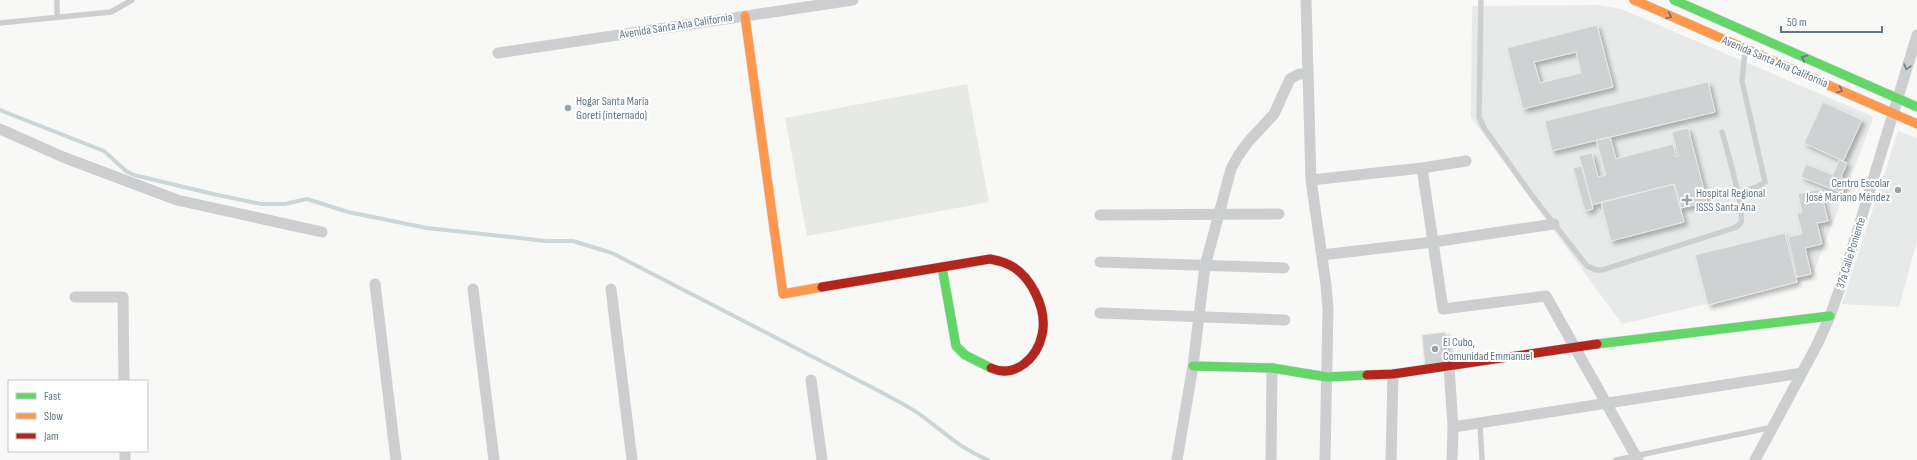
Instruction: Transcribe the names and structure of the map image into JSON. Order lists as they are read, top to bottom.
{
  "streets": {
    "street": ["Avenida Santa Ana California", "37a Calle Poniente"]
  },
  "crossings": [
    ["Avenida Santa Ana California", "37a Calle Poniente"]
  ],
  "places": {
    "other": ["Hogar Santa Maria Goreti (internado)", "Centro Escolar José Mariano Méndez", "El Cubo, Comunidad Emmanuel"],
    "health": ["Hospital Regional ISSS Santa Ana"]
  },
  "legend": ["Fast", "Slow", "Jam"],
  "scale_bar": "50 m"
}
